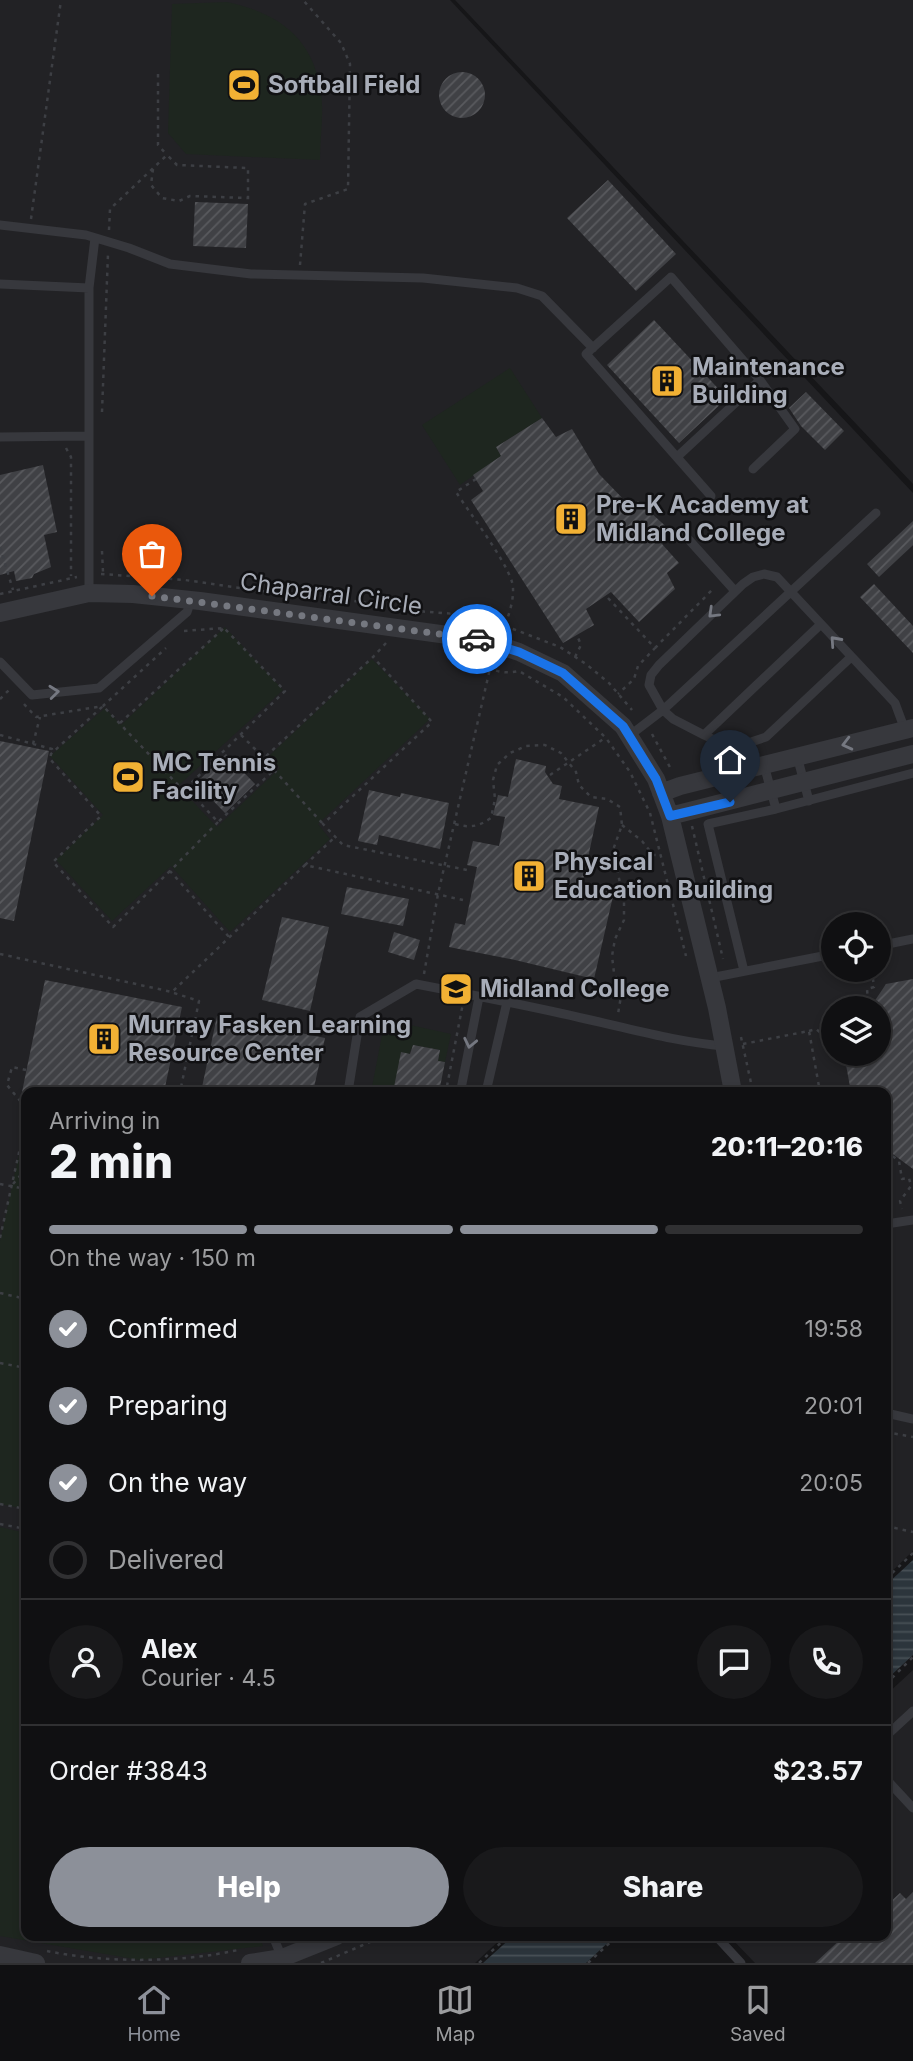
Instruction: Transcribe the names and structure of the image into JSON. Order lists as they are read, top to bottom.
{
  "streets": {
    "street": ["Chaparral Circle"]
  },
  "places": {
    "sports": ["Softball Field", "MC Tennis Facility"],
    "building": [
      "Maintenance Building",
      "Pre-K Academy at Midland College",
      "Physical Education Building",
      "Murray Fasken Learning Resource Center"
    ],
    "school or university": ["Midland College"]
  },
  "page": {
    "heading": ["2 min", "Arriving in", "20:11–20:16"],
    "panel": [
      "Alex",
      "Courier · 4.5",
      "Order #3843",
      "$23.57"
    ],
    "bar": "On the way · 150 m",
    "list": [
      ["Confirmed", "19:58"],
      ["Preparing", "20:01"],
      ["On the way", "20:05"],
      "Delivered"
    ],
    "buttons": ["Help", "Share"],
    "tabs": ["Home", "Map", "Saved"]
  }
}
